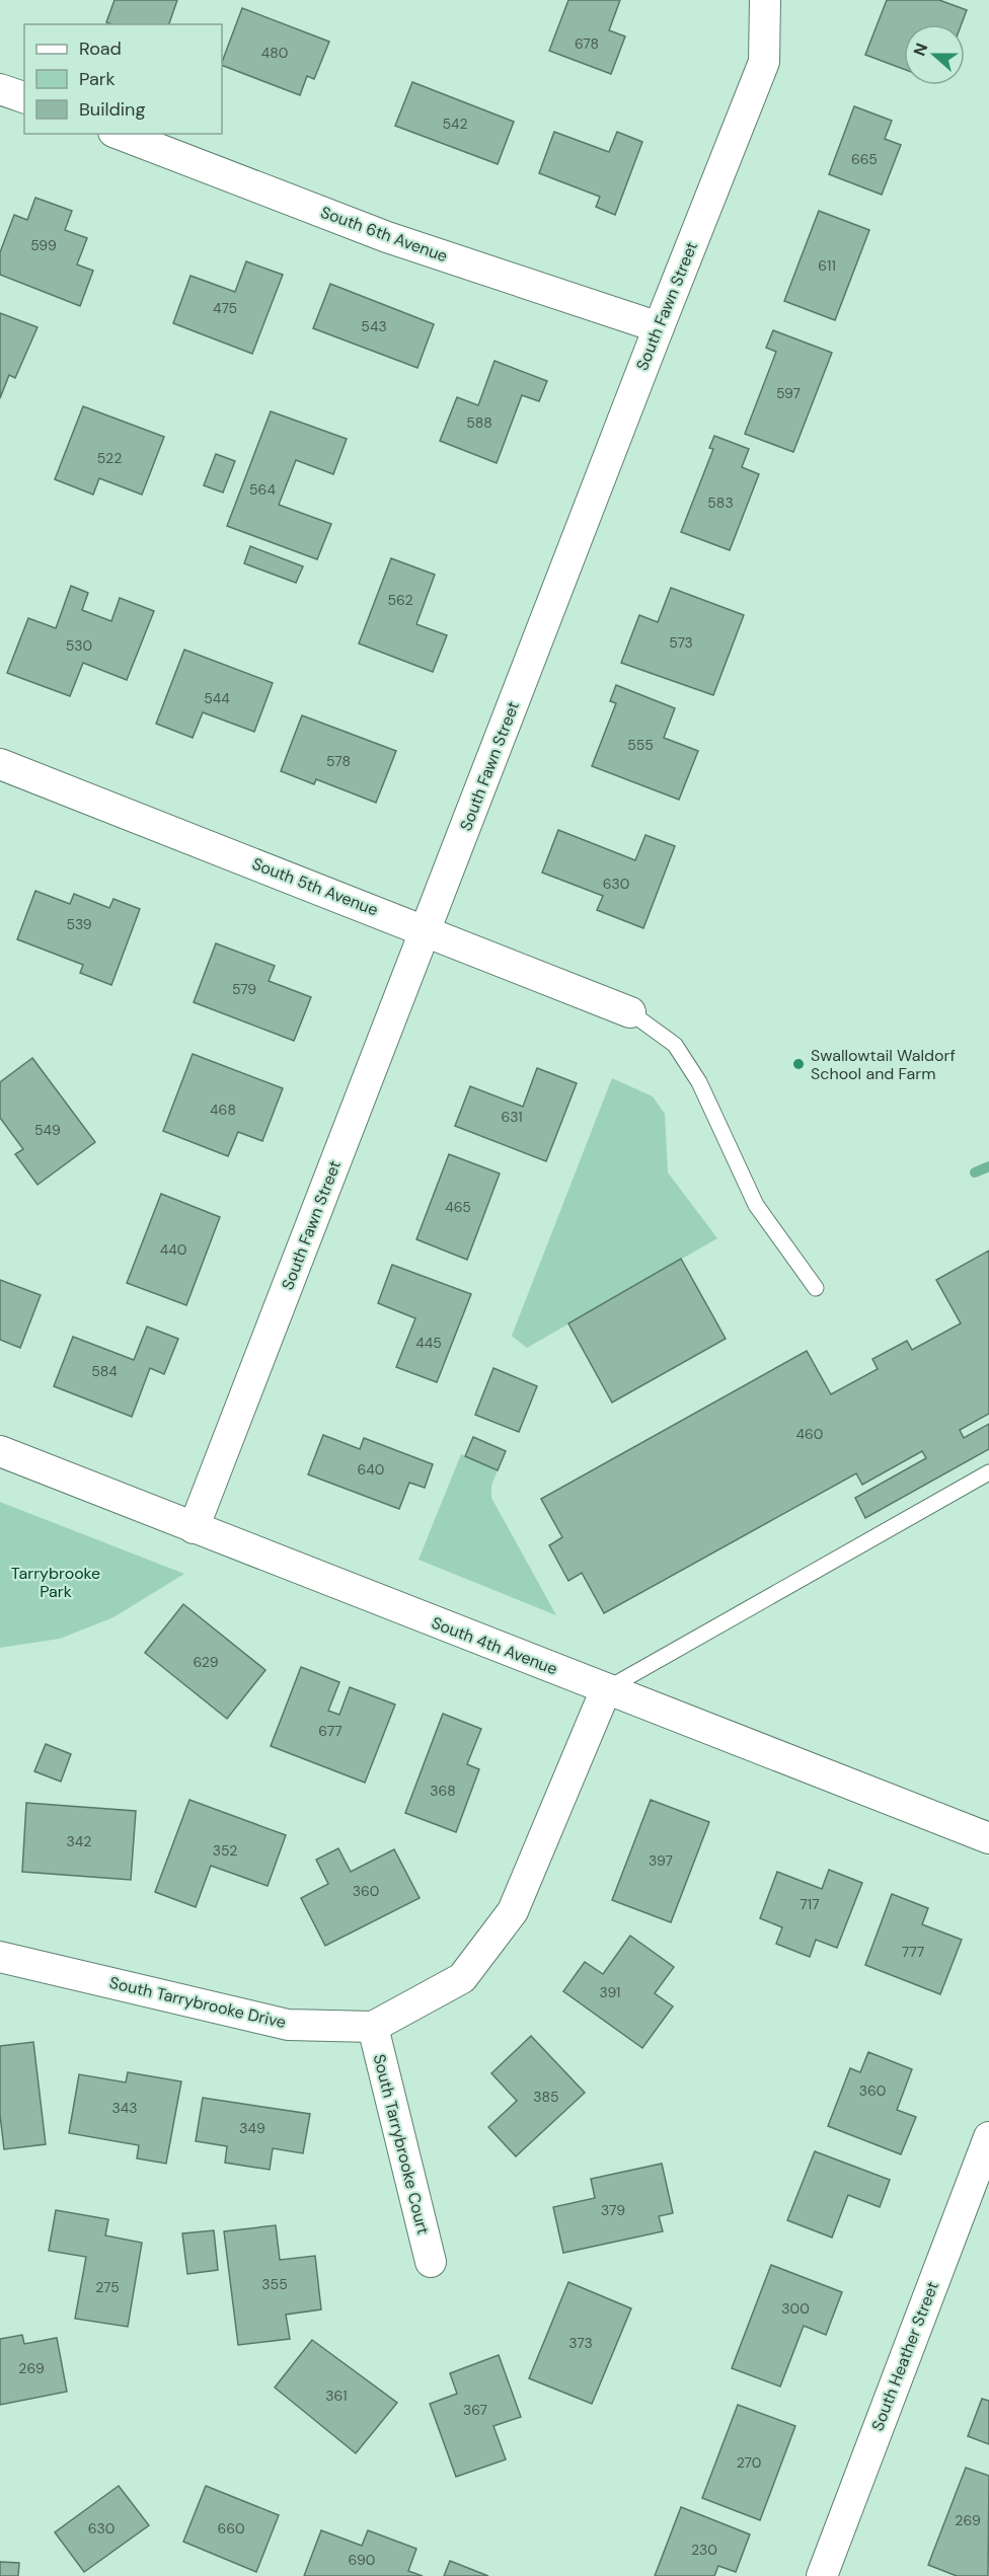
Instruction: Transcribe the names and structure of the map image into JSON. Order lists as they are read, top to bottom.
{
  "streets": {
    "street": [
      "South 6th Avenue",
      "South Fawn Street",
      "South 5th Avenue",
      "South 4th Avenue",
      "South Tarrybrooke Drive",
      "South Tarrybrooke Court",
      "South Heather Street"
    ]
  },
  "crossings": [
    ["South 6th Avenue", "South Fawn Street"],
    ["South Fawn Street", "South 5th Avenue"],
    ["South Fawn Street", "South 4th Avenue"],
    ["South 4th Avenue", "South Tarrybrooke Drive"],
    ["South Tarrybrooke Drive", "South Tarrybrooke Court"]
  ],
  "parks": ["Tarrybrooke Park"],
  "places": ["Swallowtail Waldorf School and Farm"],
  "house_numbers": [
    "678",
    "480",
    "542",
    "665",
    "599",
    "611",
    "475",
    "543",
    "597",
    "588",
    "522",
    "564",
    "583",
    "562",
    "573",
    "530",
    "544",
    "555",
    "578",
    "630",
    "539",
    "579",
    "468",
    "631",
    "549",
    "465",
    "440",
    "445",
    "584",
    "460",
    "640",
    "629",
    "677",
    "368",
    "342",
    "352",
    "397",
    "360",
    "717",
    "777",
    "391",
    "360",
    "385",
    "343",
    "349",
    "379",
    "355",
    "275",
    "300",
    "373",
    "269",
    "361",
    "367",
    "270",
    "269",
    "630",
    "660",
    "230",
    "690"
  ],
  "legend": ["Road", "Park", "Building"],
  "north": "left"
}
